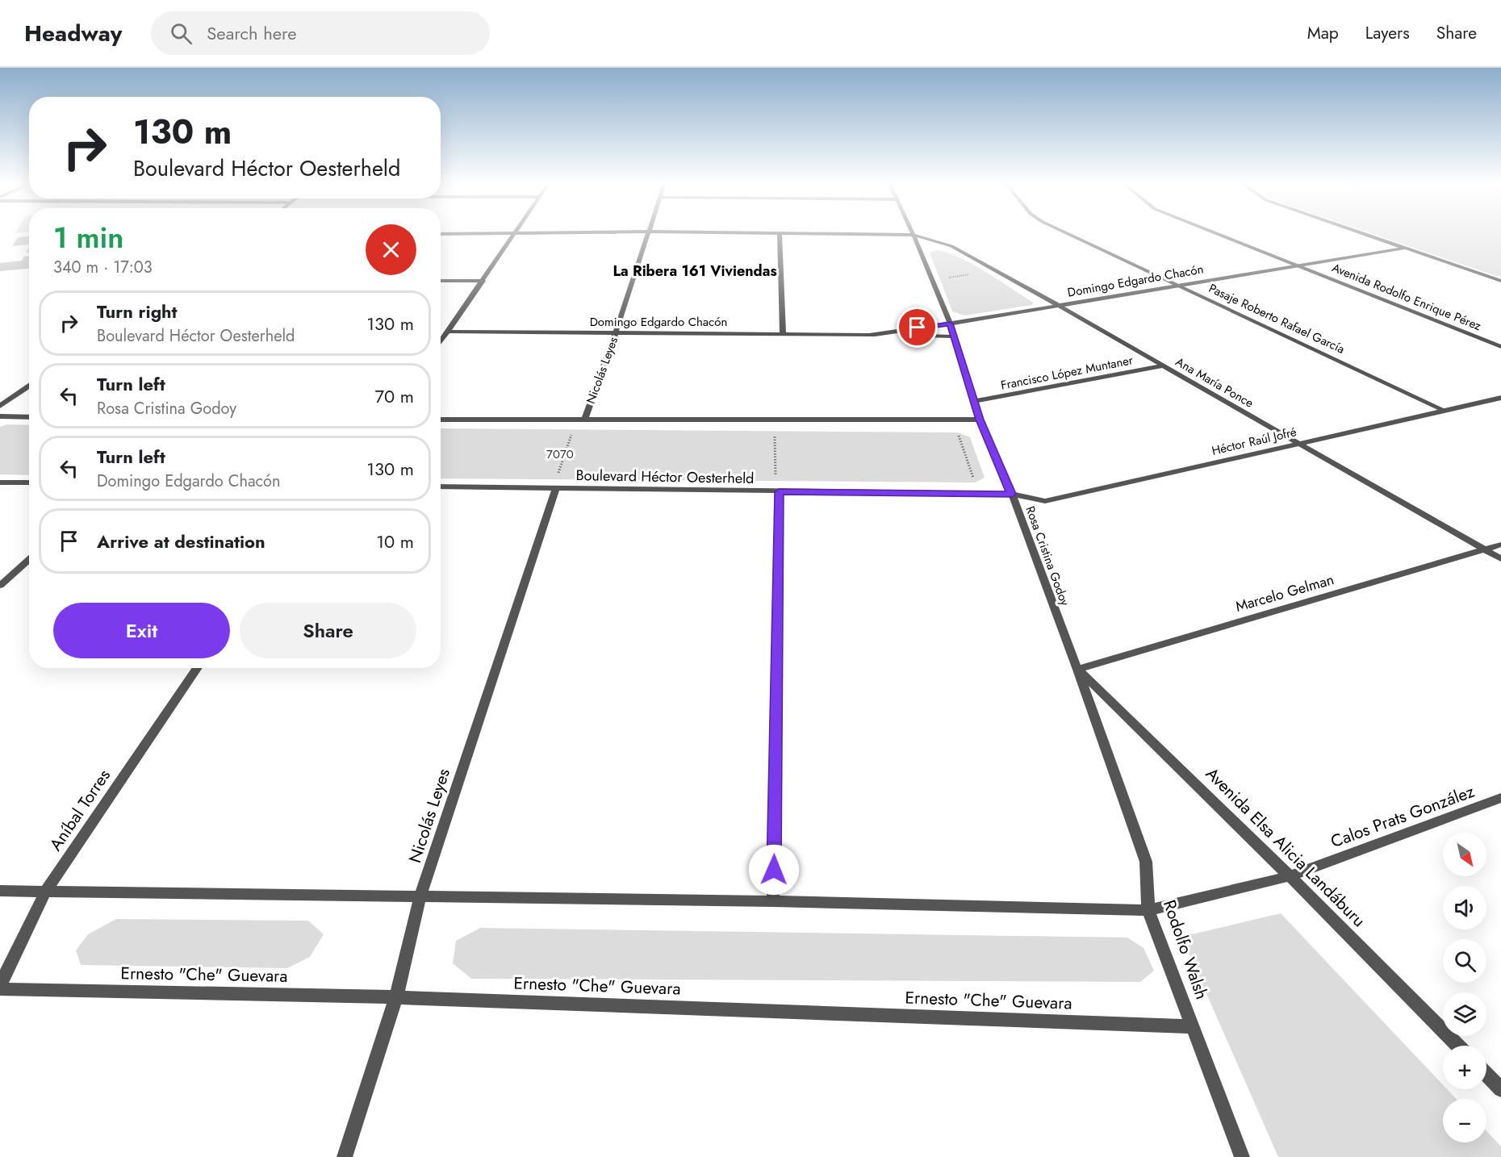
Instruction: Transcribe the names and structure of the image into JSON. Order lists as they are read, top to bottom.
{
  "streets": {
    "street": [
      "Domingo Edgardo Chacón",
      "Avenida Rodolfo Enrique Pérez",
      "Pasaje Roberto Rafael García",
      "Nicolás Leyes",
      "Francisco López Muntaner",
      "Ana María Ponce",
      "Héctor Raúl Jofré",
      "Boulevard Héctor Oesterheld",
      "Rosa Cristina Godoy",
      "Marcelo Gelman",
      "Aníbal Torres",
      "Calos Prats González",
      "Avenida Elsa Alicia Landáburu",
      "Rodolfo Walsh",
      "Ernesto \"Che\" Guevara"
    ]
  },
  "crossings": [
    ["Domingo Edgardo Chacón", "Avenida Rodolfo Enrique Pérez"],
    ["Domingo Edgardo Chacón", "Pasaje Roberto Rafael García"],
    ["Domingo Edgardo Chacón", "Nicolás Leyes"],
    ["Domingo Edgardo Chacón", "Ana María Ponce"],
    ["Domingo Edgardo Chacón", "Rosa Cristina Godoy"],
    ["Pasaje Roberto Rafael García", "Héctor Raúl Jofré"],
    ["Nicolás Leyes", "Boulevard Héctor Oesterheld"],
    ["Nicolás Leyes", "Ernesto \"Che\" Guevara"],
    ["Francisco López Muntaner", "Ana María Ponce"],
    ["Francisco López Muntaner", "Rosa Cristina Godoy"],
    ["Ana María Ponce", "Héctor Raúl Jofré"],
    ["Ana María Ponce", "Rosa Cristina Godoy"],
    ["Ana María Ponce", "Marcelo Gelman"],
    ["Héctor Raúl Jofré", "Boulevard Héctor Oesterheld"],
    ["Héctor Raúl Jofré", "Rosa Cristina Godoy"],
    ["Boulevard Héctor Oesterheld", "Rosa Cristina Godoy"],
    ["Rosa Cristina Godoy", "Marcelo Gelman"],
    ["Rosa Cristina Godoy", "Avenida Elsa Alicia Landáburu"],
    ["Rosa Cristina Godoy", "Rodolfo Walsh"],
    ["Marcelo Gelman", "Avenida Elsa Alicia Landáburu"],
    ["Marcelo Gelman", "Rodolfo Walsh"],
    ["Calos Prats González", "Avenida Elsa Alicia Landáburu"],
    ["Calos Prats González", "Rodolfo Walsh"],
    ["Avenida Elsa Alicia Landáburu", "Rodolfo Walsh"],
    ["Rodolfo Walsh", "Ernesto \"Che\" Guevara"]
  ],
  "districts": ["La Ribera 161 Viviendas"],
  "parks": ["7070"],
  "north": "bottom right",
  "page": {
    "header": "Headway",
    "search": "Search here",
    "nav": ["Map", "Layers", "Share"],
    "turn": ["130 m", "Boulevard Héctor Oesterheld"],
    "heading": ["1 min", "340 m · 17:03"],
    "list": [
      {
        "name": "Turn right",
        "note": "Boulevard Héctor Oesterheld",
        "value": "130 m"
      },
      {
        "name": "Turn left",
        "note": "Rosa Cristina Godoy",
        "value": "70 m"
      },
      {
        "name": "Turn left",
        "note": "Domingo Edgardo Chacón",
        "value": "130 m"
      },
      {
        "name": "Arrive at destination",
        "value": "10 m"
      }
    ],
    "buttons": ["Exit", "Share"],
    "map_buttons": ["+", "−"]
  }
}
